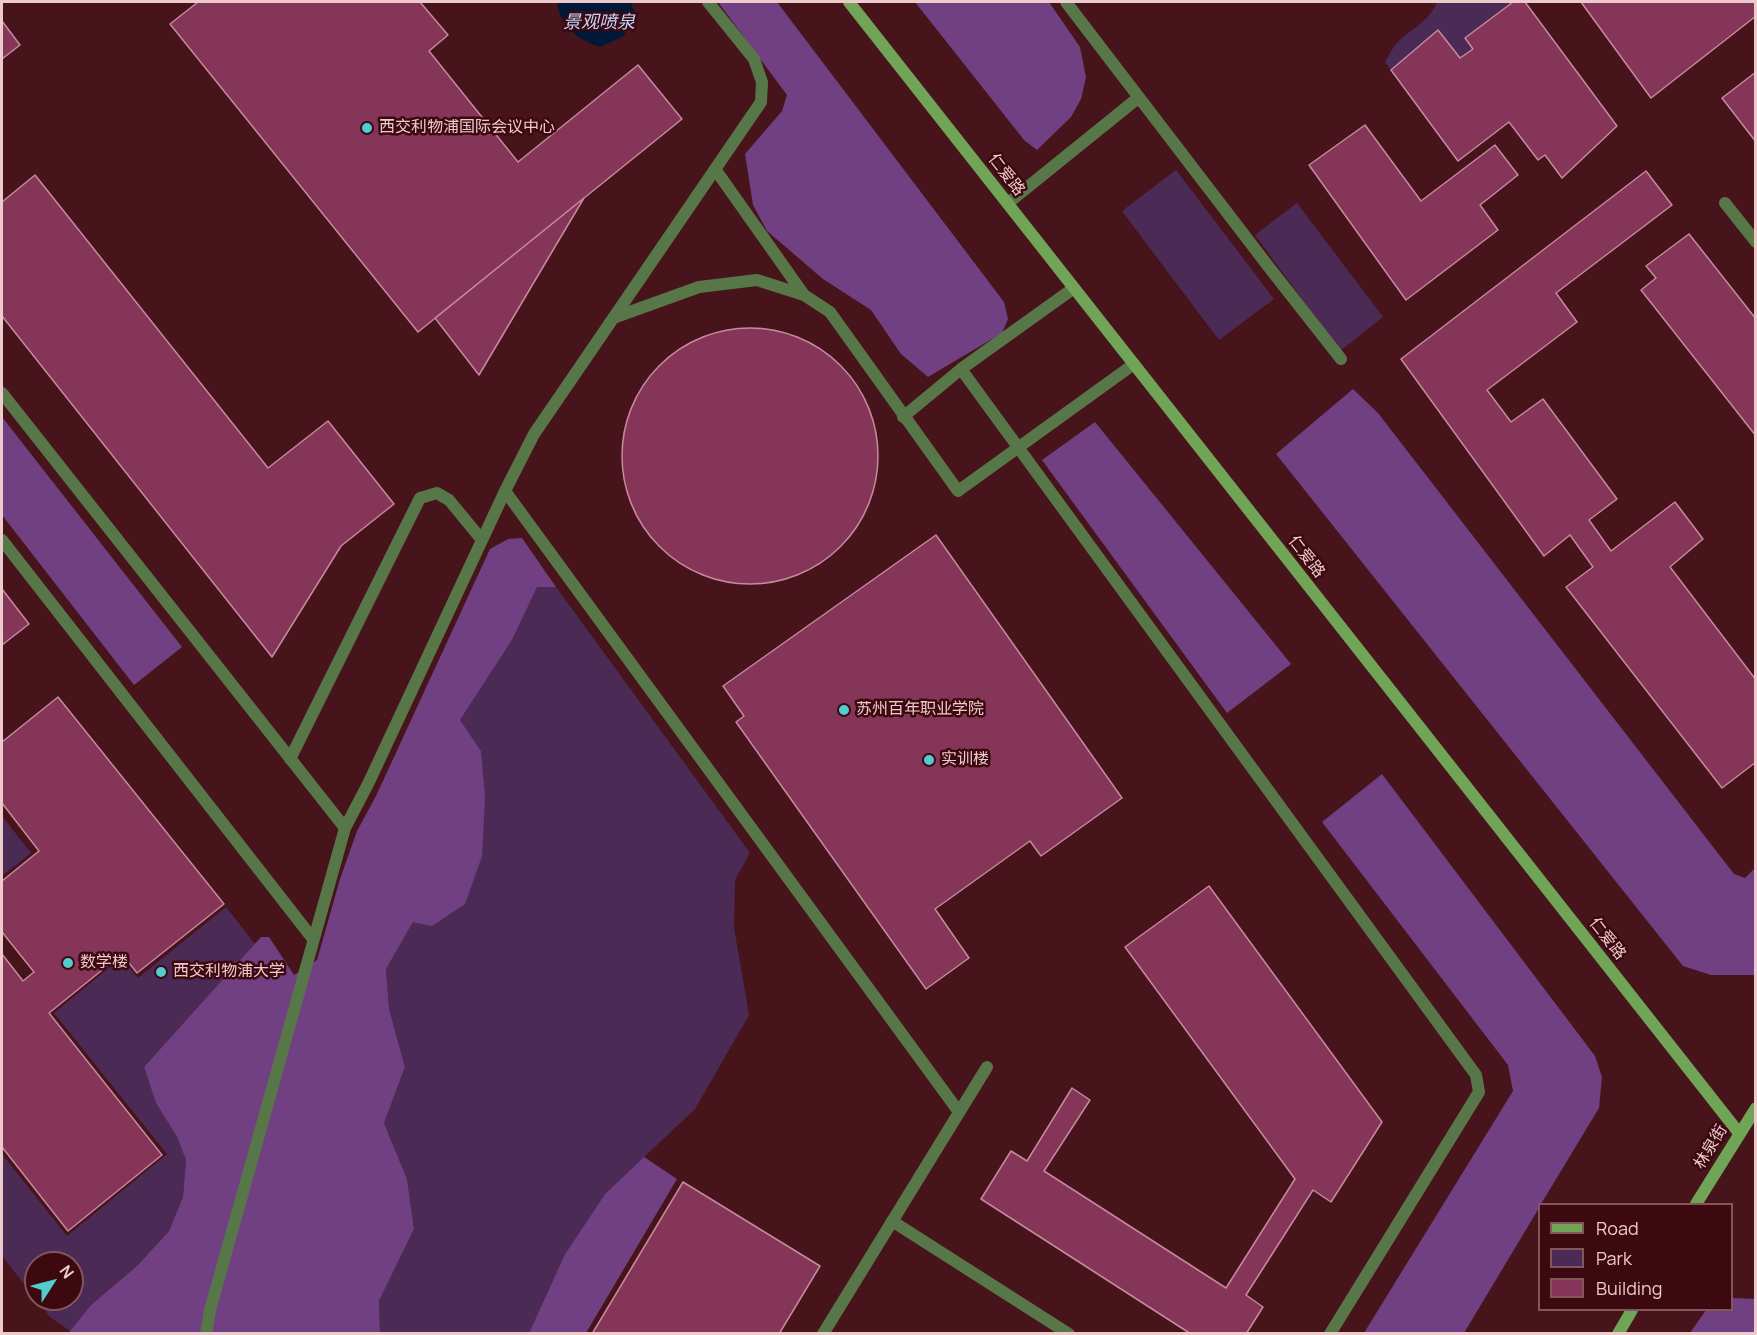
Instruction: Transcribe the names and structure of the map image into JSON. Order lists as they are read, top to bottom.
{
  "streets": {
    "main road": ["仁爱路", "林泉街"]
  },
  "crossings": [
    ["仁爱路", "林泉街"]
  ],
  "water": ["景观喷泉"],
  "places": [
    "西交利物浦国际会议中心",
    "苏州百年职业学院",
    "实训楼",
    "数学楼",
    "西交利物浦大学"
  ],
  "legend": ["Road", "Park", "Building"],
  "north": "top right"
}
